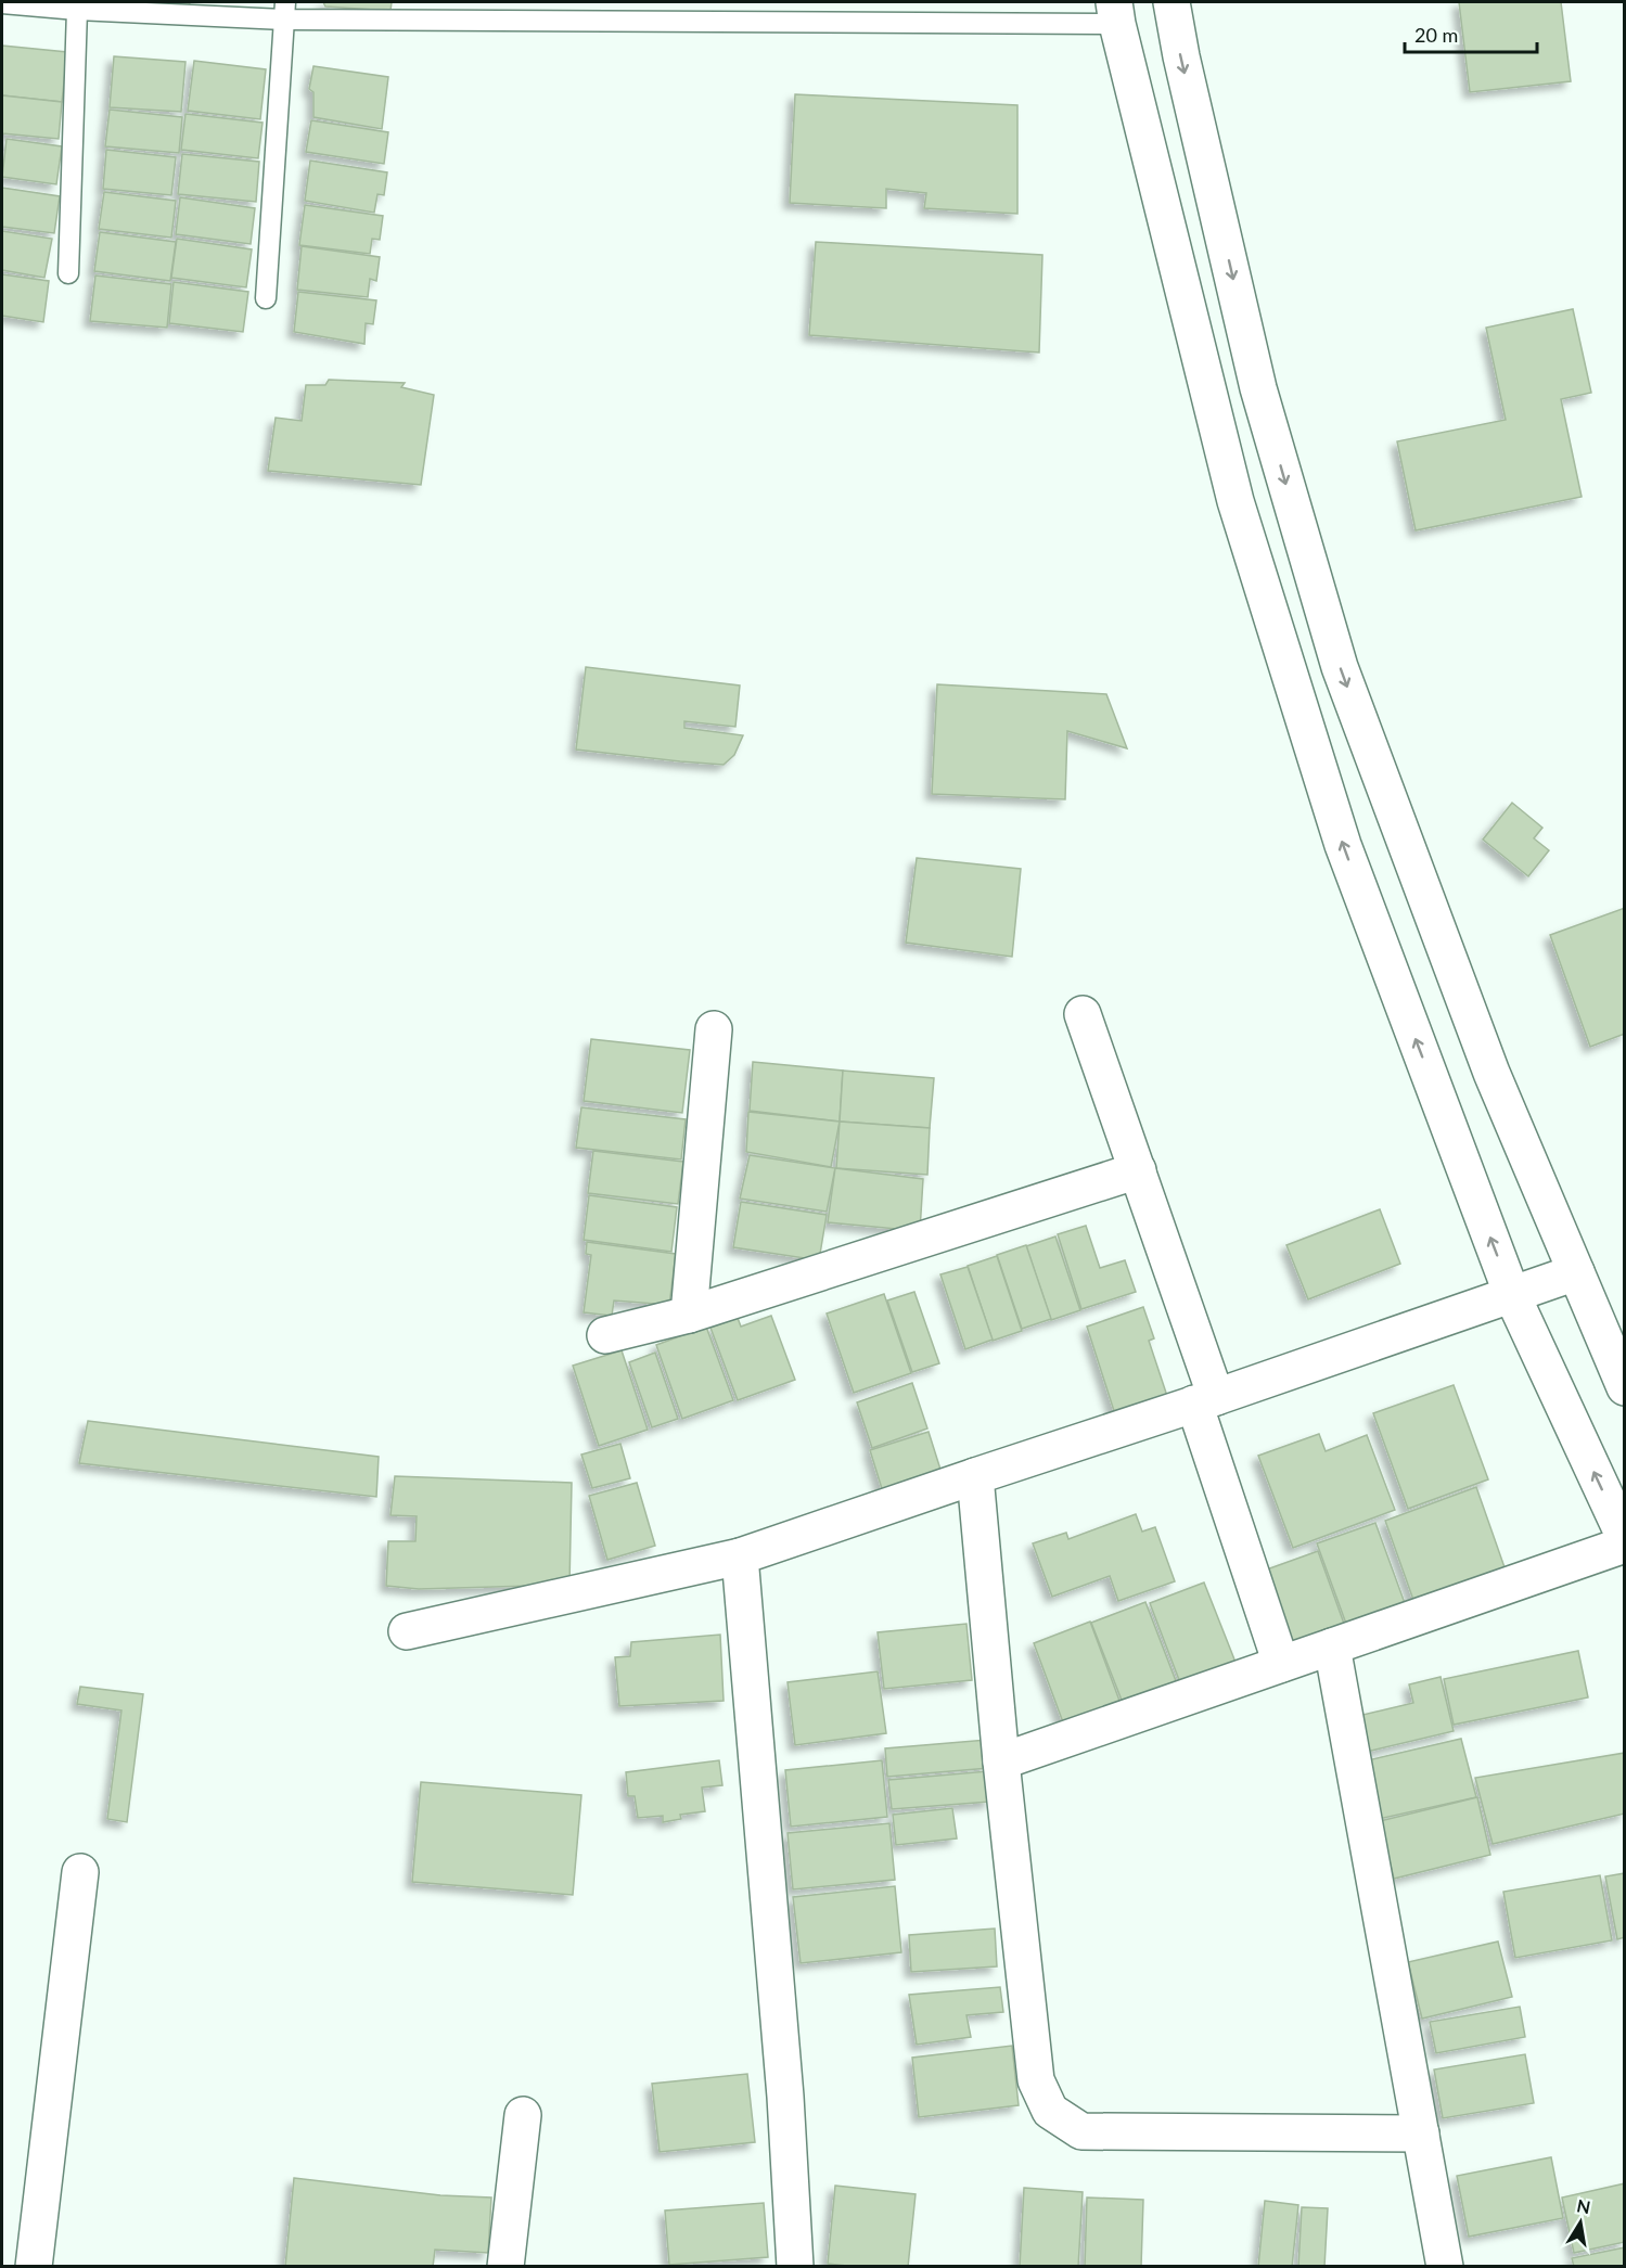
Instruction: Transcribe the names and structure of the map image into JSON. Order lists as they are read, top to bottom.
{
  "scale_bar": "20 m",
  "north": "top"
}
